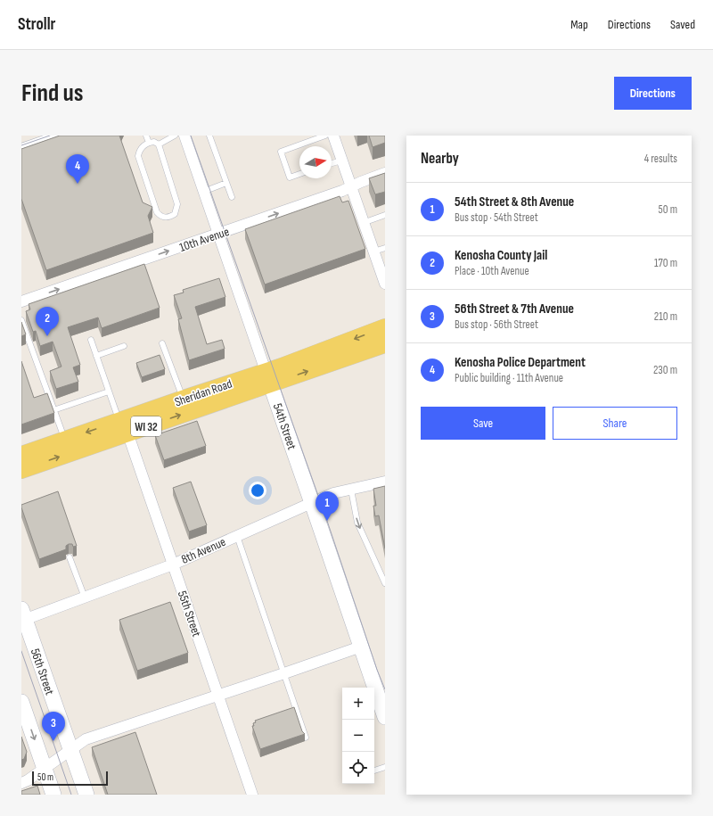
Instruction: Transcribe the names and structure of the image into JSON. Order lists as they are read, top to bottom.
{
  "streets": {
    "main road": ["Sheridan Road", "WI 32"],
    "street": [
      "10th Avenue",
      "54th Street",
      "8th Avenue",
      "55th Street",
      "56th Street"
    ]
  },
  "crossings": [
    ["10th Avenue", "54th Street"],
    ["Sheridan Road", "54th Street"],
    ["Sheridan Road", "55th Street"],
    ["54th Street", "8th Avenue"],
    ["8th Avenue", "55th Street"],
    ["8th Avenue", "56th Street"]
  ],
  "one_way": ["10th Avenue"],
  "scale_bar": "50 m",
  "north": "right",
  "page": {
    "header": "Strollr",
    "nav": ["Map", "Directions", "Saved"],
    "buttons": [
      "Directions",
      ["Save", "Share"]
    ],
    "title": "Find us",
    "heading": ["Nearby", "4 results"],
    "pins": [
      "4",
      "2",
      "1",
      "3"
    ],
    "list": [
      {
        "mark": "1",
        "name": "54th Street & 8th Avenue",
        "note": "Bus stop · 54th Street",
        "value": "50 m"
      },
      {
        "mark": "2",
        "name": "Kenosha County Jail",
        "note": "Place · 10th Avenue",
        "value": "170 m"
      },
      {
        "mark": "3",
        "name": "56th Street & 7th Avenue",
        "note": "Bus stop · 56th Street",
        "value": "210 m"
      },
      {
        "mark": "4",
        "name": "Kenosha Police Department",
        "note": "Public building · 11th Avenue",
        "value": "230 m"
      }
    ],
    "map_buttons": ["+", "−"],
    "scale": "50 m"
  }
}
